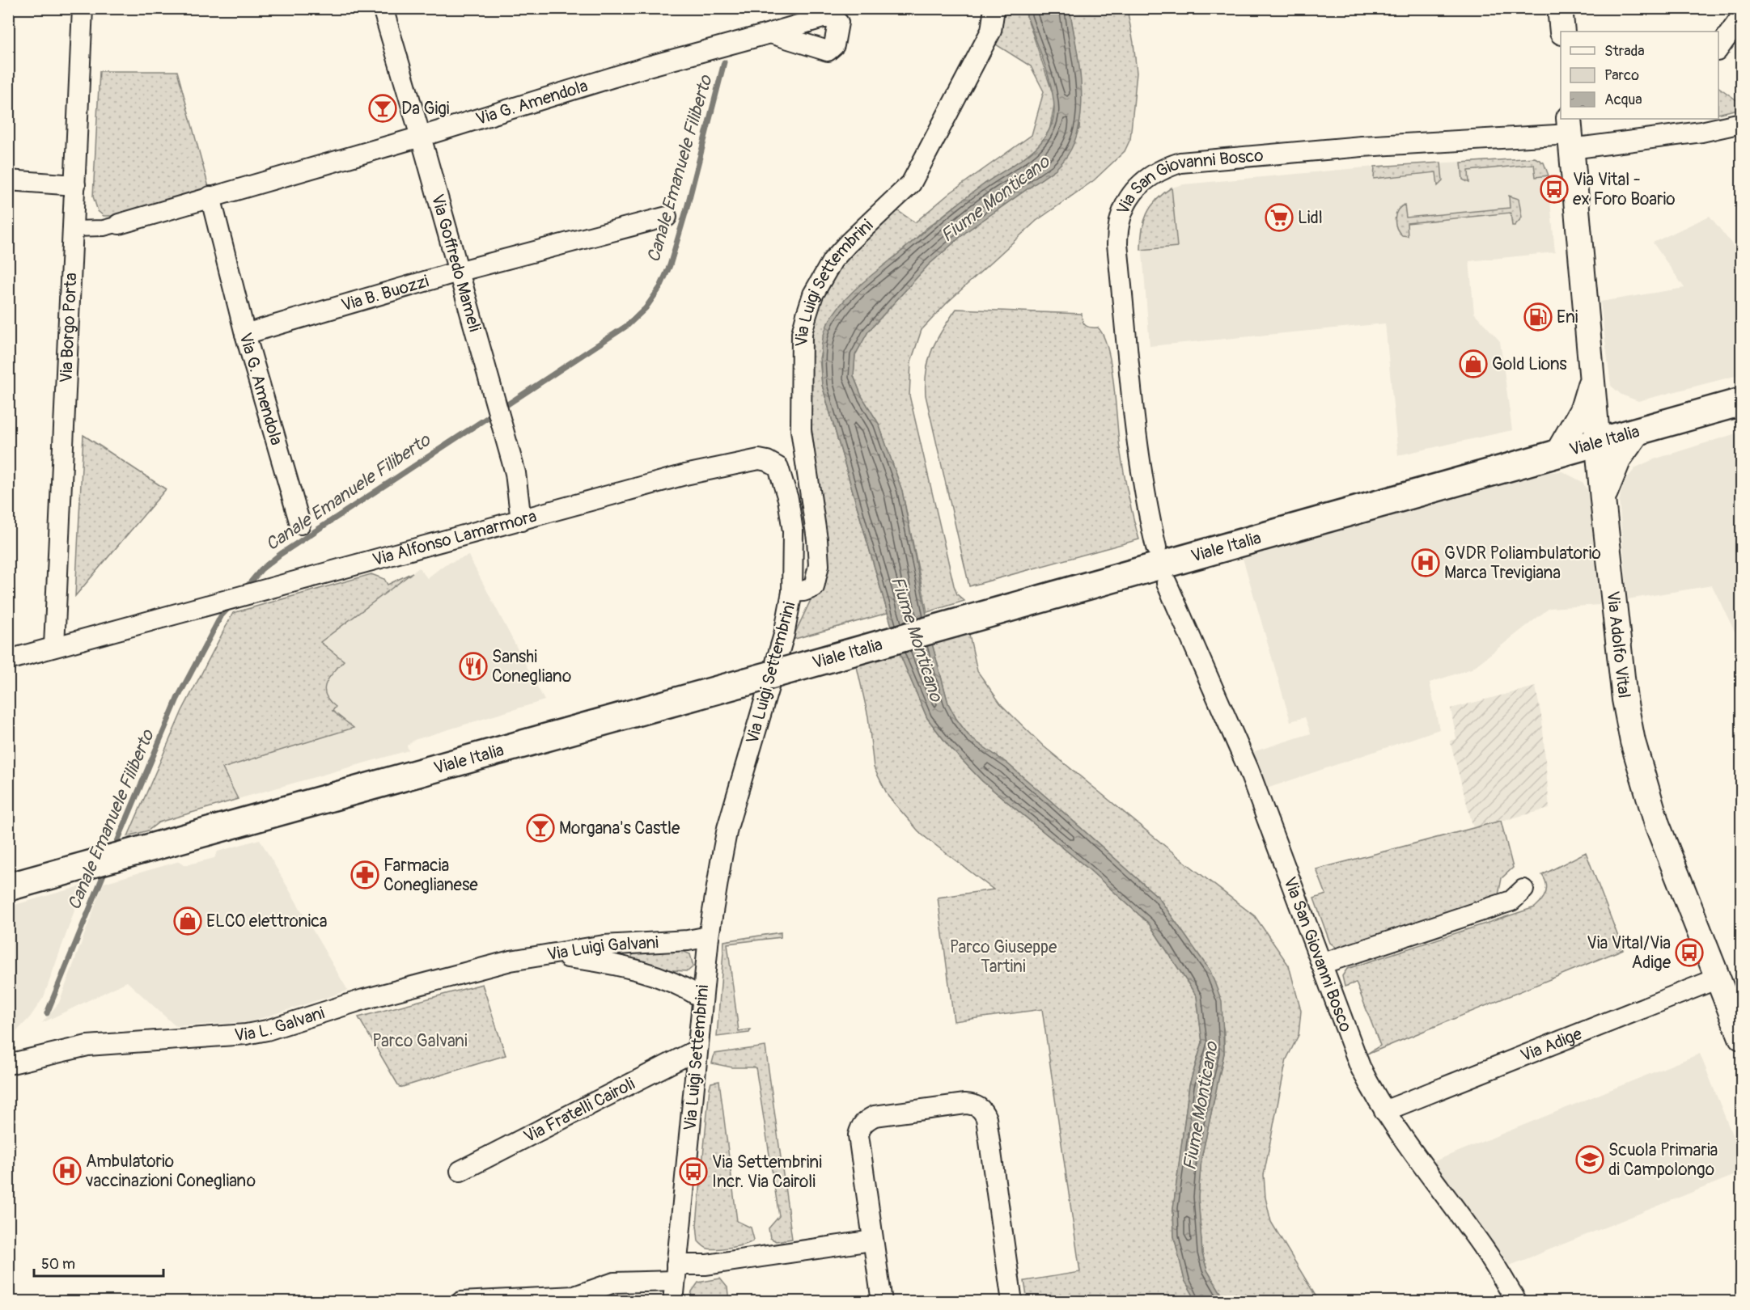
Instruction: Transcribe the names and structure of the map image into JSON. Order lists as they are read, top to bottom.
{
  "streets": {
    "main road": ["Viale Italia"],
    "street": [
      "Via G. Amendola",
      "Via San Giovanni Bosco",
      "Via Goffredo Mameli",
      "Via Luigi Settembrini",
      "Via B. Buozzi",
      "Via Borgo Porta",
      "Via Alfonso Lamarmora",
      "Via Adolfo Vital",
      "Via Luigi Galvani",
      "Via L. Galvani",
      "Via Adige",
      "Via Fratelli Cairoli"
    ]
  },
  "crossings": [
    ["Via G. Amendola", "Via Goffredo Mameli"],
    ["Via G. Amendola", "Via B. Buozzi"],
    ["Via San Giovanni Bosco", "Via Adolfo Vital"],
    ["Via San Giovanni Bosco", "Via Adige"],
    ["Via Goffredo Mameli", "Via B. Buozzi"],
    ["Via Goffredo Mameli", "Via Alfonso Lamarmora"],
    ["Via Luigi Settembrini", "Via Alfonso Lamarmora"],
    ["Via Luigi Settembrini", "Via Luigi Galvani"],
    ["Via Luigi Settembrini", "Via Fratelli Cairoli"],
    ["Via Borgo Porta", "Via Alfonso Lamarmora"],
    ["Viale Italia", "Via Adolfo Vital"],
    ["Via Adolfo Vital", "Via Adige"],
    ["Via Luigi Galvani", "Via L. Galvani"]
  ],
  "water": ["Canale Emanuele Filiberto", "Fiume Monticano"],
  "parks": ["Parco Giuseppe Tartini", "Parco Galvani"],
  "places": {
    "bar": ["Da Gigi", "Morgana's Castle"],
    "bus stop": ["Via Vital - ex Foro Boario", "Via Vital/Via Adige", "Via Settembrini Incr. Via Cairoli"],
    "supermarket": ["Lidl"],
    "fuel station": ["Eni"],
    "shop": ["Gold Lions", "ELCO elettronica"],
    "hospital": ["GVDR Poliambulatorio Marca Trevigiana", "Ambulatorio vaccinazioni Conegliano"],
    "restaurant": ["Sanshi Conegliano"],
    "pharmacy": ["Farmacia Coneglianese"],
    "school or university": ["Scuola Primaria di Campolongo"]
  },
  "legend": ["Strada", "Parco", "Acqua"],
  "scale_bar": "50 m"
}
